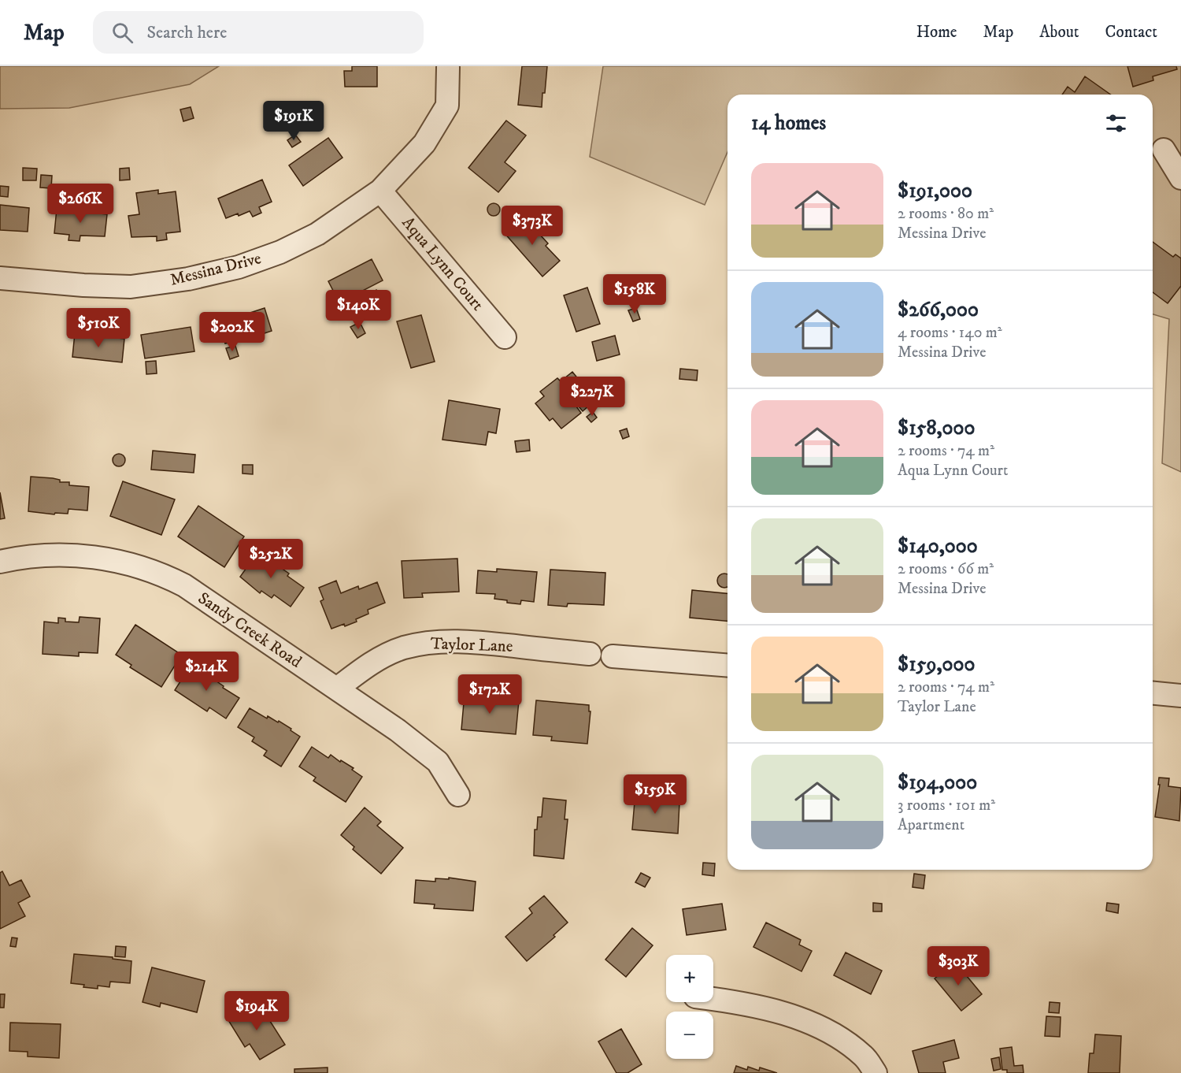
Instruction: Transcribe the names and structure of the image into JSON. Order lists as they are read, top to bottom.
{
  "streets": {
    "street": [
      "Aqua Lynn Court",
      "Messina Drive",
      "Sandy Creek Road",
      "Taylor Lane"
    ]
  },
  "crossings": [
    ["Aqua Lynn Court", "Messina Drive"],
    ["Sandy Creek Road", "Taylor Lane"]
  ],
  "page": {
    "header": "Map",
    "search": "Search here",
    "nav": [
      "Home",
      "Map",
      "About",
      "Contact"
    ],
    "heading": "14 homes",
    "price": [
      "$191K",
      "$266K",
      "$373K",
      "$158K",
      "$140K",
      "$510K",
      "$202K",
      "$227K",
      "$252K",
      "$214K",
      "$172K",
      "$159K",
      "$303K",
      "$194K"
    ],
    "list": [
      {
        "name": "$191,000",
        "note": "2 rooms · 80 m² · Messina Drive"
      },
      {
        "name": "$266,000",
        "note": "4 rooms · 140 m² · Messina Drive"
      },
      {
        "name": "$158,000",
        "note": "2 rooms · 74 m² · Aqua Lynn Court"
      },
      {
        "name": "$140,000",
        "note": "2 rooms · 66 m² · Messina Drive"
      },
      {
        "name": "$159,000",
        "note": "2 rooms · 74 m² · Taylor Lane"
      },
      {
        "name": "$194,000",
        "note": "3 rooms · 101 m² · Apartment"
      }
    ],
    "map_buttons": ["+", "−"]
  }
}
